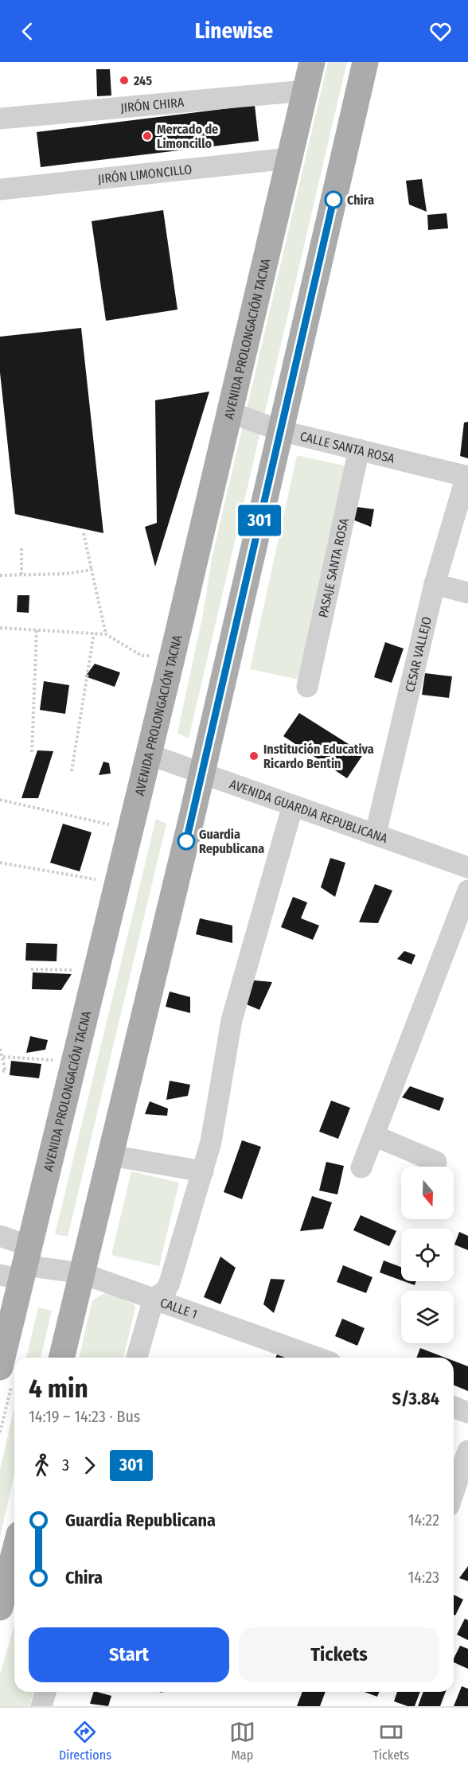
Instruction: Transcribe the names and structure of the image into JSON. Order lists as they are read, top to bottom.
{
  "streets": {
    "main road": ["AVENIDA PROLONGACIÓN TACNA"],
    "street": [
      "JIRÓN CHIRA",
      "JIRÓN LIMONCILLO",
      "CALLE SANTA ROSA",
      "PASAJE SANTA ROSA",
      "CESAR VALLEJO",
      "AVENIDA GUARDIA REPUBLICANA",
      "CALLE 1"
    ]
  },
  "crossings": [
    ["JIRÓN CHIRA", "AVENIDA PROLONGACIÓN TACNA"],
    ["JIRÓN LIMONCILLO", "AVENIDA PROLONGACIÓN TACNA"],
    ["AVENIDA PROLONGACIÓN TACNA", "CALLE SANTA ROSA"],
    ["AVENIDA PROLONGACIÓN TACNA", "AVENIDA GUARDIA REPUBLICANA"],
    ["AVENIDA PROLONGACIÓN TACNA", "CALLE 1"],
    ["CALLE SANTA ROSA", "PASAJE SANTA ROSA"],
    ["CALLE SANTA ROSA", "CESAR VALLEJO"],
    ["CESAR VALLEJO", "AVENIDA GUARDIA REPUBLICANA"]
  ],
  "places": [
    "245",
    "Mercado de Limoncillo",
    "Chira",
    "Institución Educativa Ricardo Bentin",
    "Guardia Republicana"
  ],
  "lines": ["bus line 301"],
  "north": "bottom",
  "page": {
    "header": "Linewise",
    "on_map": "301",
    "heading": ["4 min", "14:19 – 14:23 · Bus", "S/3.84"],
    "legs": ["3", "301"],
    "list": [
      {
        "name": "Guardia Republicana",
        "value": "14:22"
      },
      {
        "name": "Chira",
        "value": "14:23"
      }
    ],
    "buttons": ["Start", "Tickets"],
    "tabs": ["Directions", "Map", "Tickets"]
  }
}
